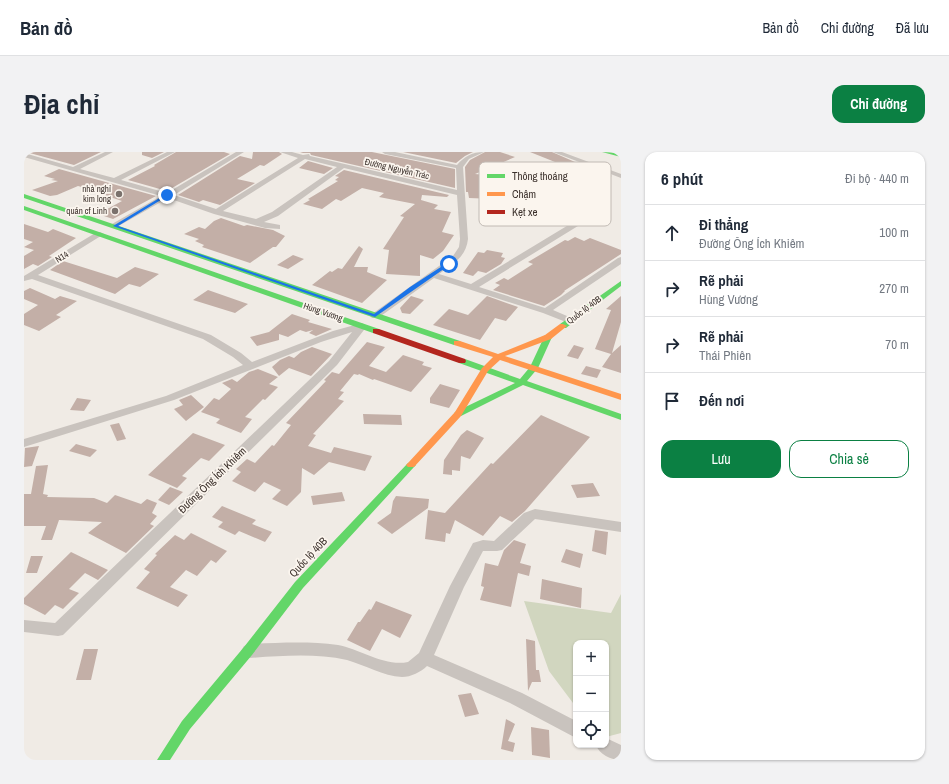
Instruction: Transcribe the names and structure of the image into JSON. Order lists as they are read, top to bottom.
{
  "streets": {
    "main road": ["Quốc lộ 40B", "Hùng Vương"],
    "street": ["Đường Nguyễn Trác", "N14", "Đường Ông Ích Khiêm"]
  },
  "crossings": [
    ["N14", "Hùng Vương"],
    ["Quốc lộ 40B", "Hùng Vương"],
    ["Hùng Vương", "Đường Ông Ích Khiêm"]
  ],
  "places": ["nhà nghỉ kim long", "quán cf Linh"],
  "legend": ["Thông thoáng", "Chậm", "Kẹt xe"],
  "page": {
    "header": "Bản đồ",
    "nav": ["Bản đồ", "Chỉ đường", "Đã lưu"],
    "title": "Địa chỉ",
    "buttons": [
      "Chỉ đường",
      ["Lưu", "Chia sẻ"]
    ],
    "heading": ["6 phút", "Đi bộ · 440 m"],
    "list": [
      ["Đi thẳng", "Đường Ông Ích Khiêm", "100 m"],
      ["Rẽ phải", "Hùng Vương", "270 m"],
      ["Rẽ phải", "Thái Phiên", "70 m"],
      "Đến nơi"
    ],
    "map_buttons": ["+", "−"]
  }
}
